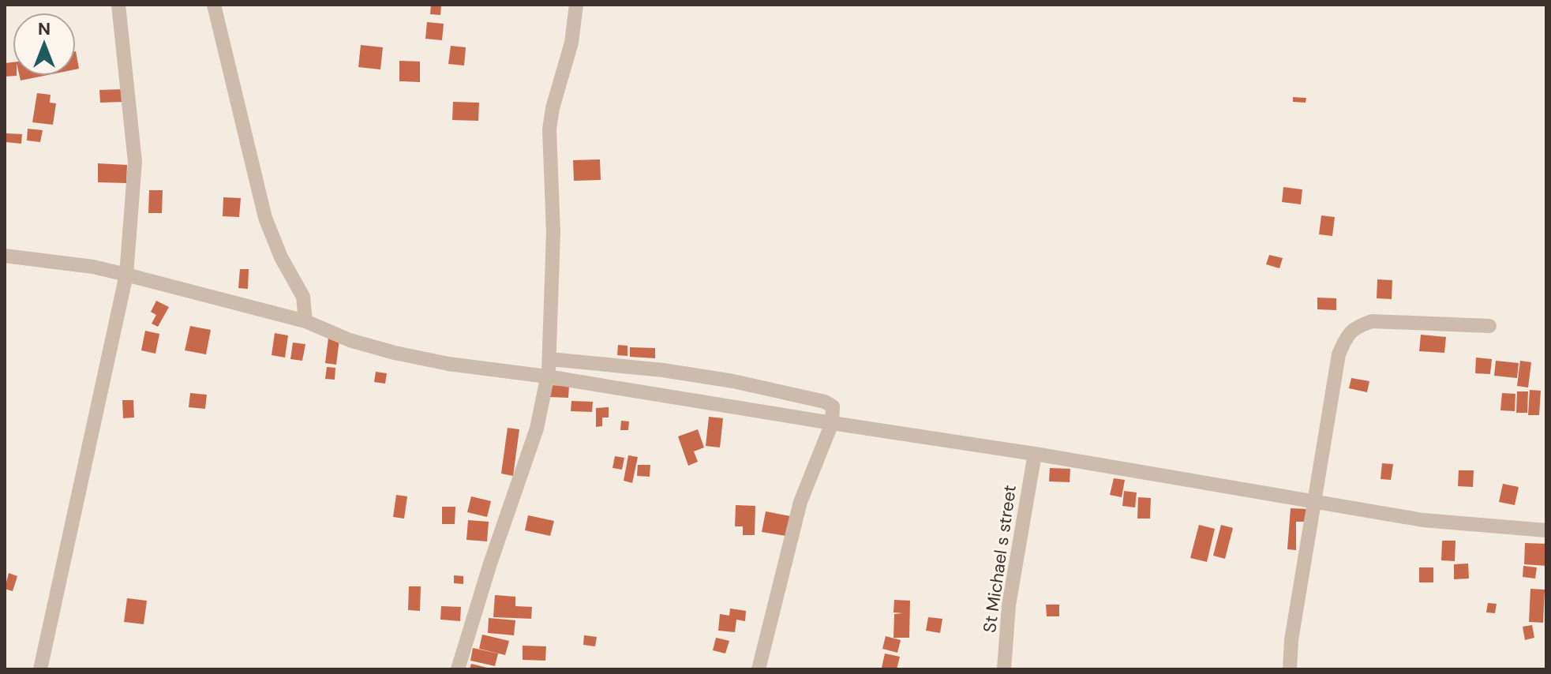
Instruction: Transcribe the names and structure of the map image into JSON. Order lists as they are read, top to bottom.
{
  "streets": {
    "street": ["St Michael s street"]
  },
  "north": "top"
}
